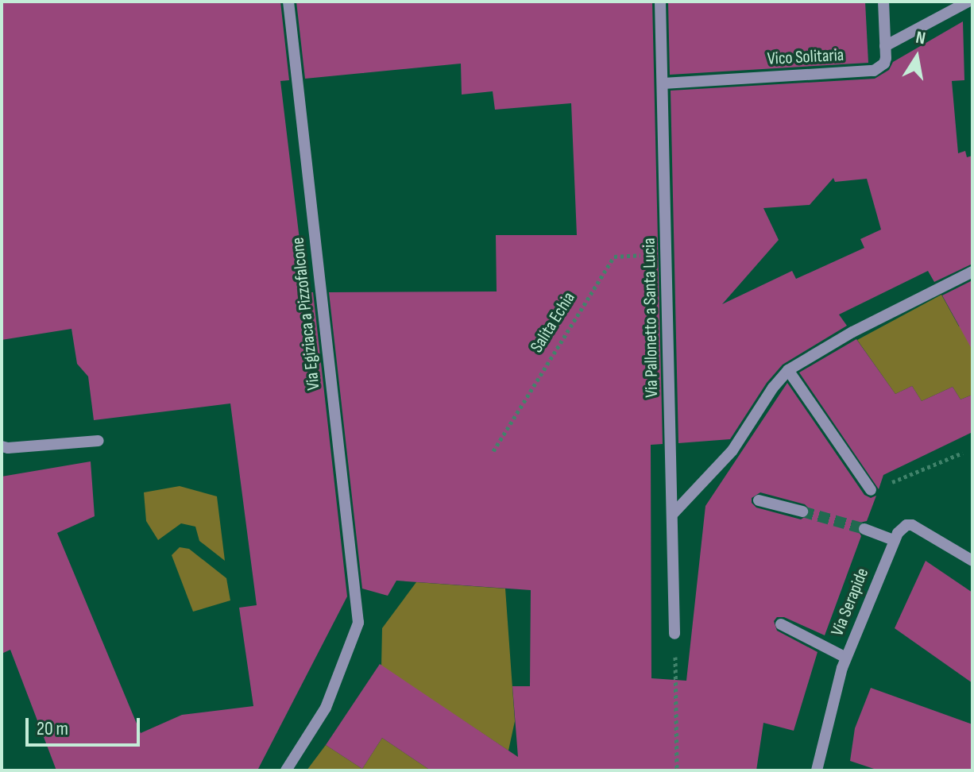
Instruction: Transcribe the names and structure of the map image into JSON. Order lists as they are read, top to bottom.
{
  "streets": {
    "street": [
      "Vico Solitaria",
      "Via Egiziaca a Pizzofalcone",
      "Via Pallonetto a Santa Lucia",
      "Via Serapide"
    ],
    "path": ["Salita Echia"]
  },
  "crossings": [
    ["Vico Solitaria", "Via Pallonetto a Santa Lucia"],
    ["Via Pallonetto a Santa Lucia", "Salita Echia"]
  ],
  "scale_bar": "20 m",
  "north": "top"
}
